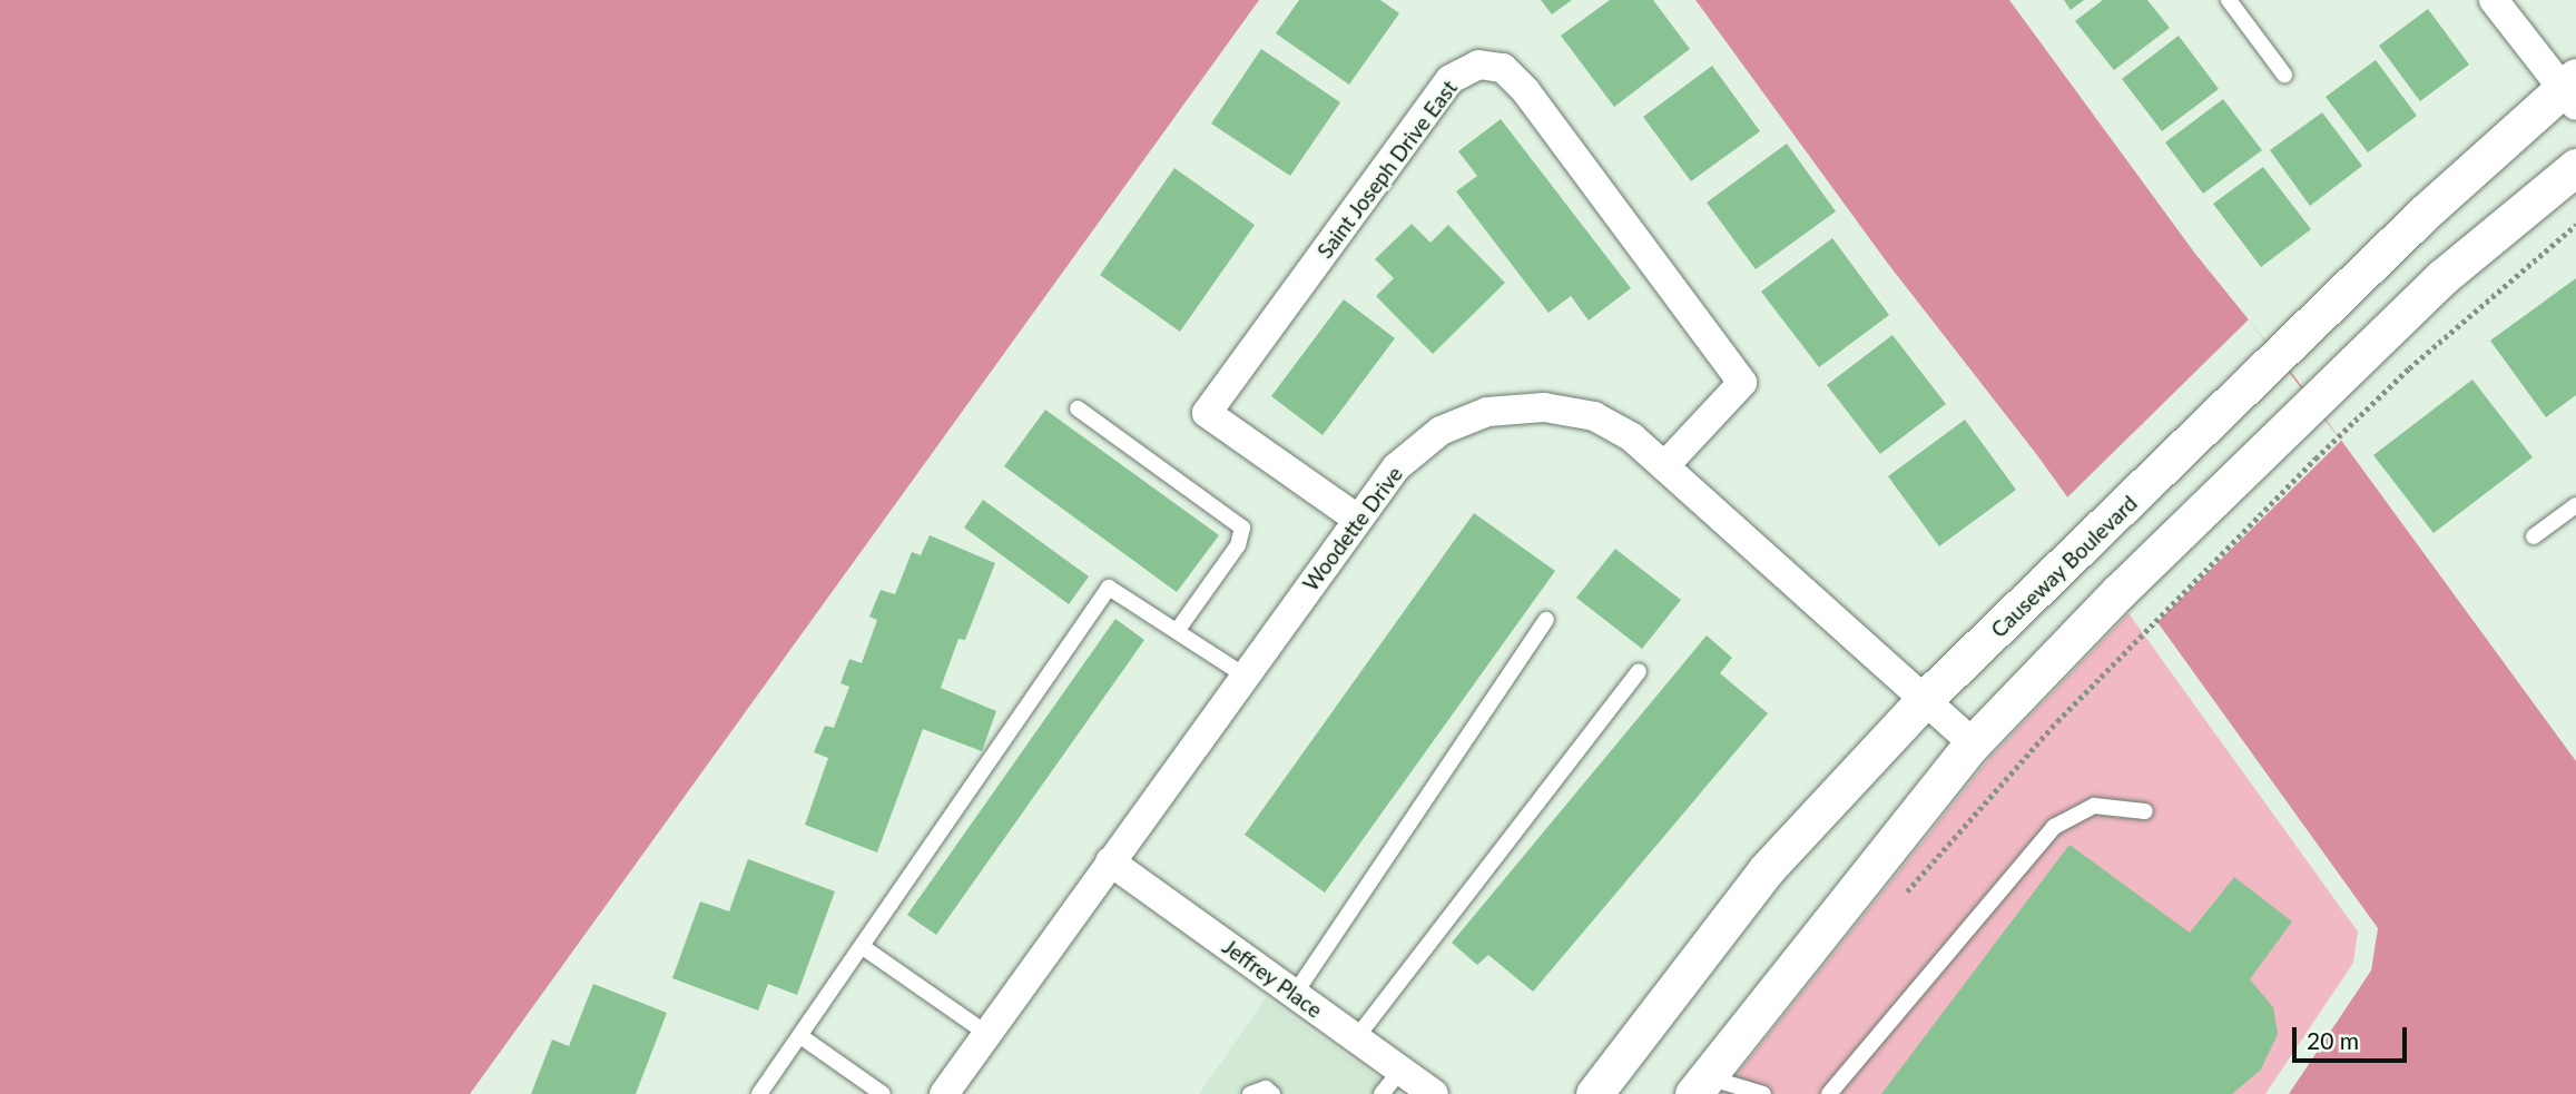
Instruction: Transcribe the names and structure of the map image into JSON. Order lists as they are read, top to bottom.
{
  "streets": {
    "street": [
      "Saint Joseph Drive East",
      "Woodette Drive",
      "Causeway Boulevard",
      "Jeffrey Place"
    ]
  },
  "crossings": [
    ["Saint Joseph Drive East", "Woodette Drive"],
    ["Woodette Drive", "Causeway Boulevard"],
    ["Woodette Drive", "Jeffrey Place"]
  ],
  "scale_bar": "20 m"
}
